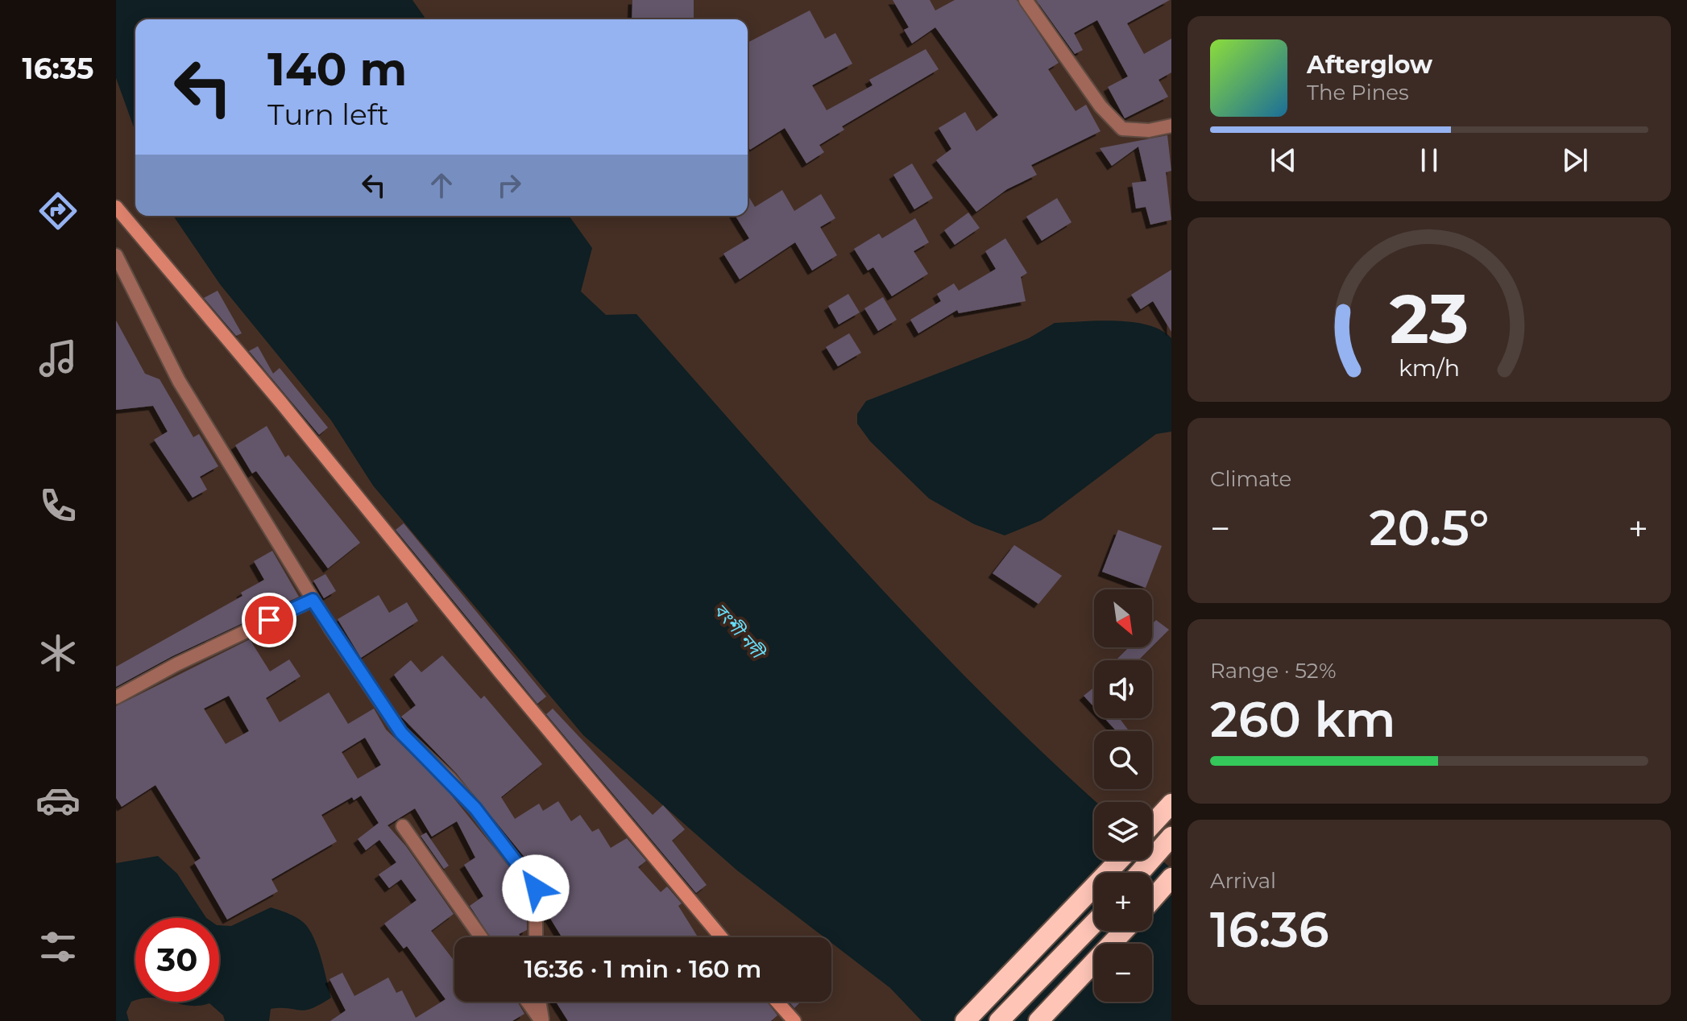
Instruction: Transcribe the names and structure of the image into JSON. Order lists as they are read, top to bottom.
{
  "water": ["বংশী নদী"],
  "north": "bottom right",
  "page": {
    "tabs": "16:35",
    "turn": ["140 m", "Turn left"],
    "song": ["Afterglow", "The Pines"],
    "tile": [
      "Climate",
      ["Range · 52%", "260 km"],
      ["Arrival", "16:36"]
    ],
    "heat": ["−", "20.5°", "+"],
    "map_buttons": ["+", "−"],
    "limit": "30",
    "trip": "16:36 · 1 min · 160 m",
    "gauge": ["23", "km/h"]
  }
}
